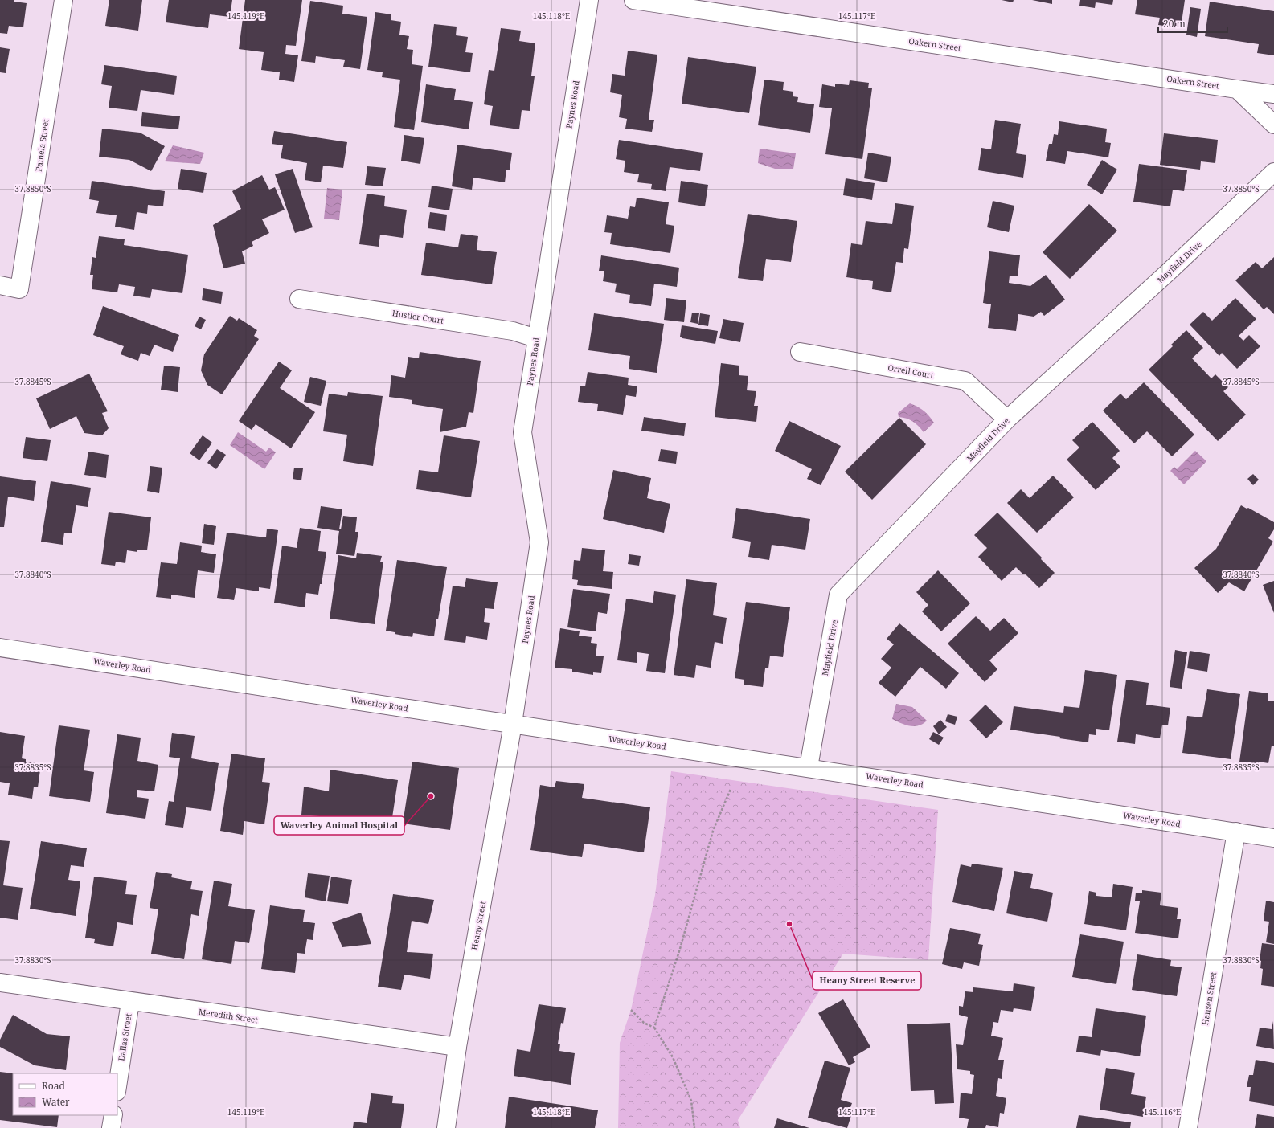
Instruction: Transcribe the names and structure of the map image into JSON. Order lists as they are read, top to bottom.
{
  "streets": {
    "street": [
      "Oakern Street",
      "Paynes Road",
      "Pamela Street",
      "Mayfield Drive",
      "Hustler Court",
      "Orrell Court",
      "Waverley Road",
      "Heany Street",
      "Hansen Street",
      "Meredith Street",
      "Dallas Street"
    ]
  },
  "crossings": [
    ["Paynes Road", "Hustler Court"],
    ["Paynes Road", "Waverley Road"],
    ["Paynes Road", "Heany Street"],
    ["Mayfield Drive", "Orrell Court"],
    ["Mayfield Drive", "Waverley Road"],
    ["Waverley Road", "Heany Street"],
    ["Waverley Road", "Hansen Street"],
    ["Heany Street", "Meredith Street"],
    ["Meredith Street", "Dallas Street"]
  ],
  "places": ["Waverley Animal Hospital", "Heany Street Reserve"],
  "legend": ["Road", "Water"],
  "scale_bar": "20 m",
  "coordinates": [
    "145.119°E",
    "145.118°E",
    "145.117°E",
    "37.8850°S",
    "37.8845°S",
    "37.8840°S",
    "37.8835°S",
    "37.8830°S",
    "145.116°E"
  ]
}
